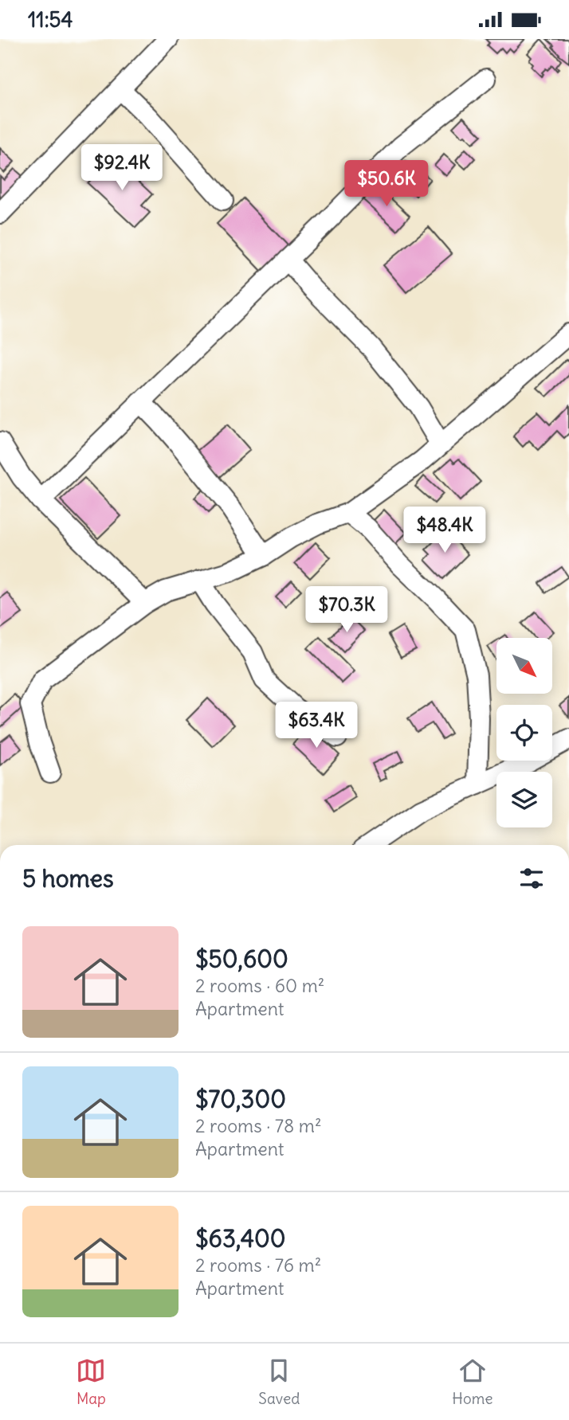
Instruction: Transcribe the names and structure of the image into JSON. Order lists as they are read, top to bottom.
{
  "north": "bottom right",
  "page": {
    "status": "11:54",
    "price": [
      "$92.4K",
      "$50.6K",
      "$48.4K",
      "$70.3K",
      "$63.4K"
    ],
    "heading": "5 homes",
    "list": [
      {
        "name": "$50,600",
        "note": "2 rooms · 60 m² · Apartment"
      },
      {
        "name": "$70,300",
        "note": "2 rooms · 78 m² · Apartment"
      },
      {
        "name": "$63,400",
        "note": "2 rooms · 76 m² · Apartment"
      }
    ],
    "tabs": ["Map", "Saved", "Home"]
  }
}
